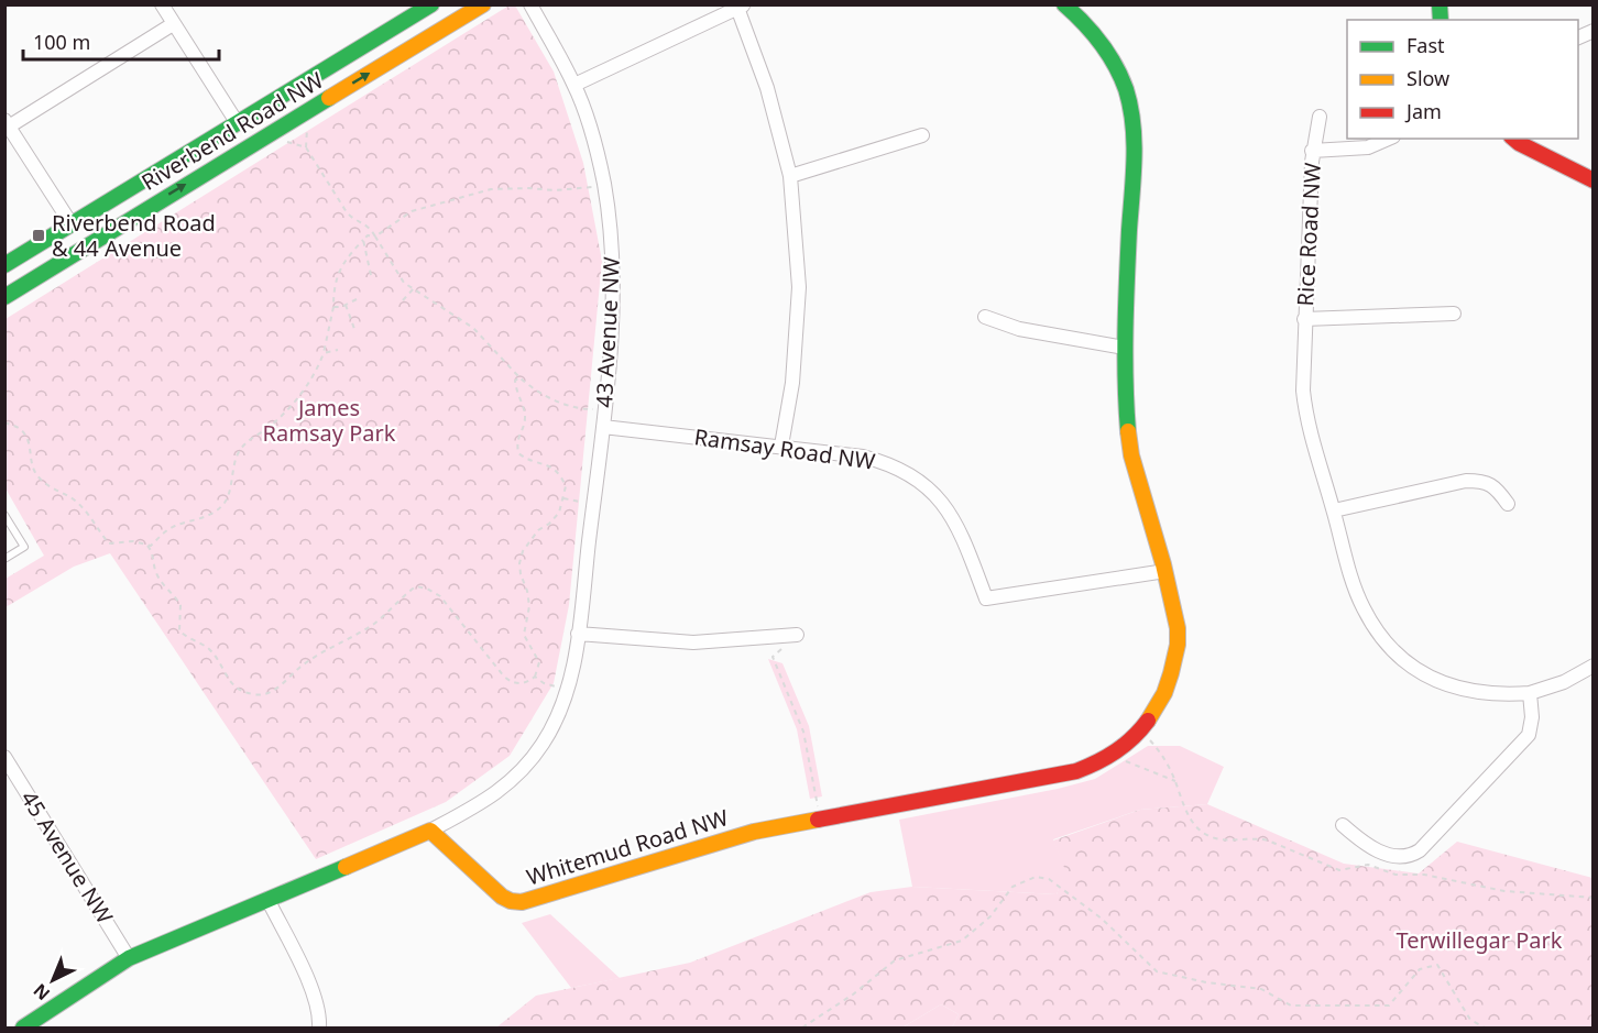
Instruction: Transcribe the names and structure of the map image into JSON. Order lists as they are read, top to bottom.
{
  "streets": {
    "street": [
      "Riverbend Road NW",
      "Rice Road NW",
      "43 Avenue NW",
      "Ramsay Road NW",
      "Whitemud Road NW",
      "45 Avenue NW"
    ]
  },
  "crossings": [
    ["43 Avenue NW", "Ramsay Road NW"],
    ["43 Avenue NW", "Whitemud Road NW"],
    ["Ramsay Road NW", "Whitemud Road NW"]
  ],
  "parks": ["James Ramsay Park", "Terwillegar Park"],
  "places": {
    "transit": ["Riverbend Road & 44 Avenue"]
  },
  "legend": ["Fast", "Slow", "Jam"],
  "scale_bar": "100 m",
  "north": "bottom left"
}
